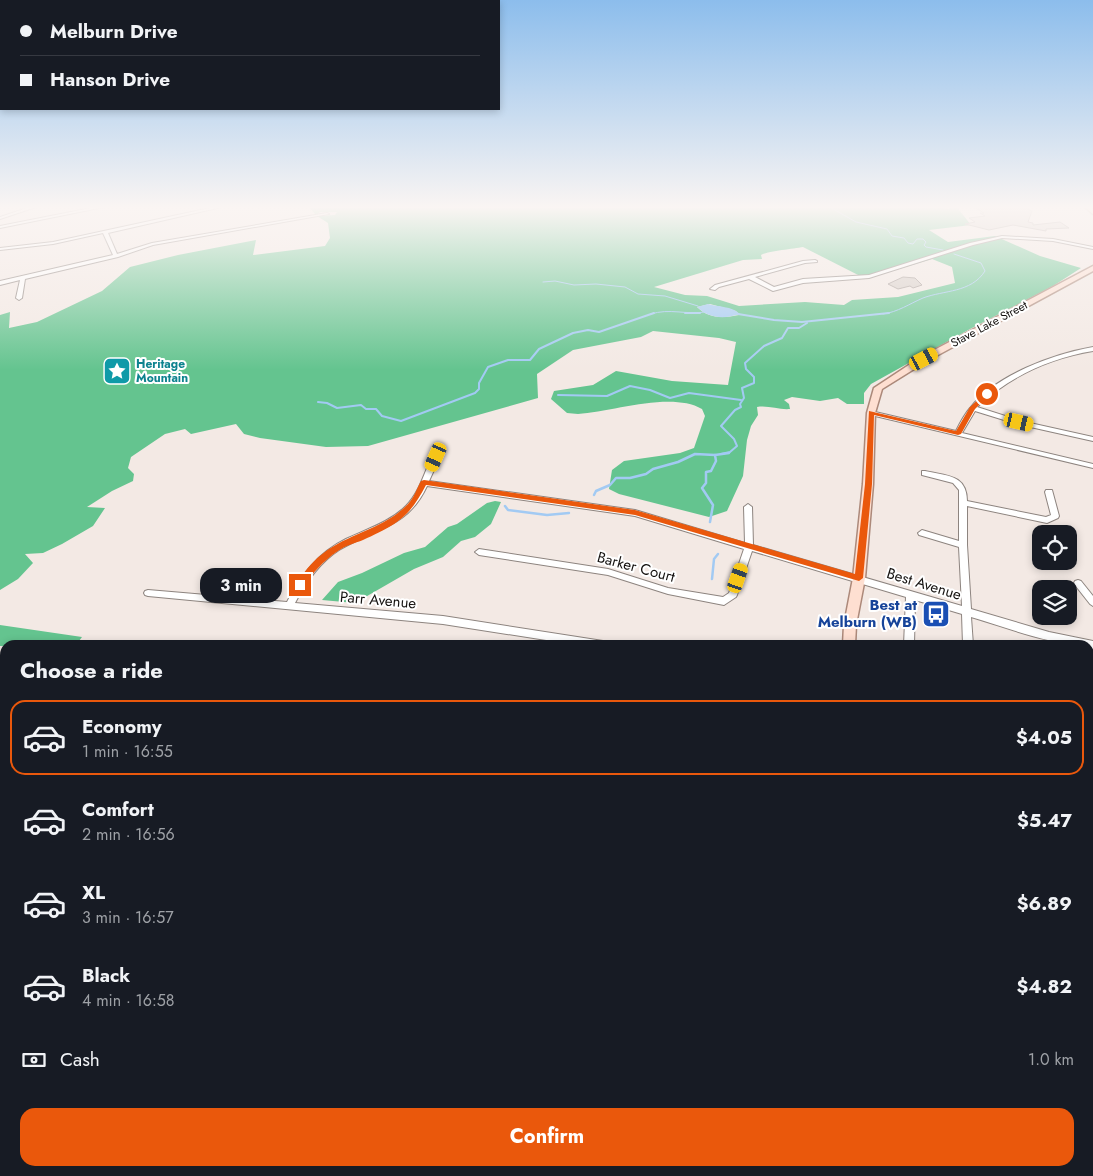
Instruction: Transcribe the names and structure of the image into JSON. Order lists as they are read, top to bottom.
{
  "streets": {
    "main road": ["Stave Lake Street"],
    "street": ["Barker Court", "Best Avenue", "Parr Avenue"]
  },
  "crossings": [
    ["Stave Lake Street", "Best Avenue"],
    ["Barker Court", "Best Avenue"]
  ],
  "places": {
    "place": ["Heritage Mountain"],
    "bus stop": ["Best at Melburn (WB)"]
  },
  "page": {
    "banner": ["Melburn Drive", "Hanson Drive"],
    "bubble": "3 min",
    "heading": "Choose a ride",
    "list": [
      {
        "name": "Economy",
        "note": "1 min · 16:55",
        "value": "$4.05"
      },
      {
        "name": "Comfort",
        "note": "2 min · 16:56",
        "value": "$5.47"
      },
      {
        "name": "XL",
        "note": "3 min · 16:57",
        "value": "$6.89"
      },
      {
        "name": "Black",
        "note": "4 min · 16:58",
        "value": "$4.82"
      }
    ],
    "pay": ["Cash", "1.0 km"],
    "buttons": "Confirm"
  }
}
